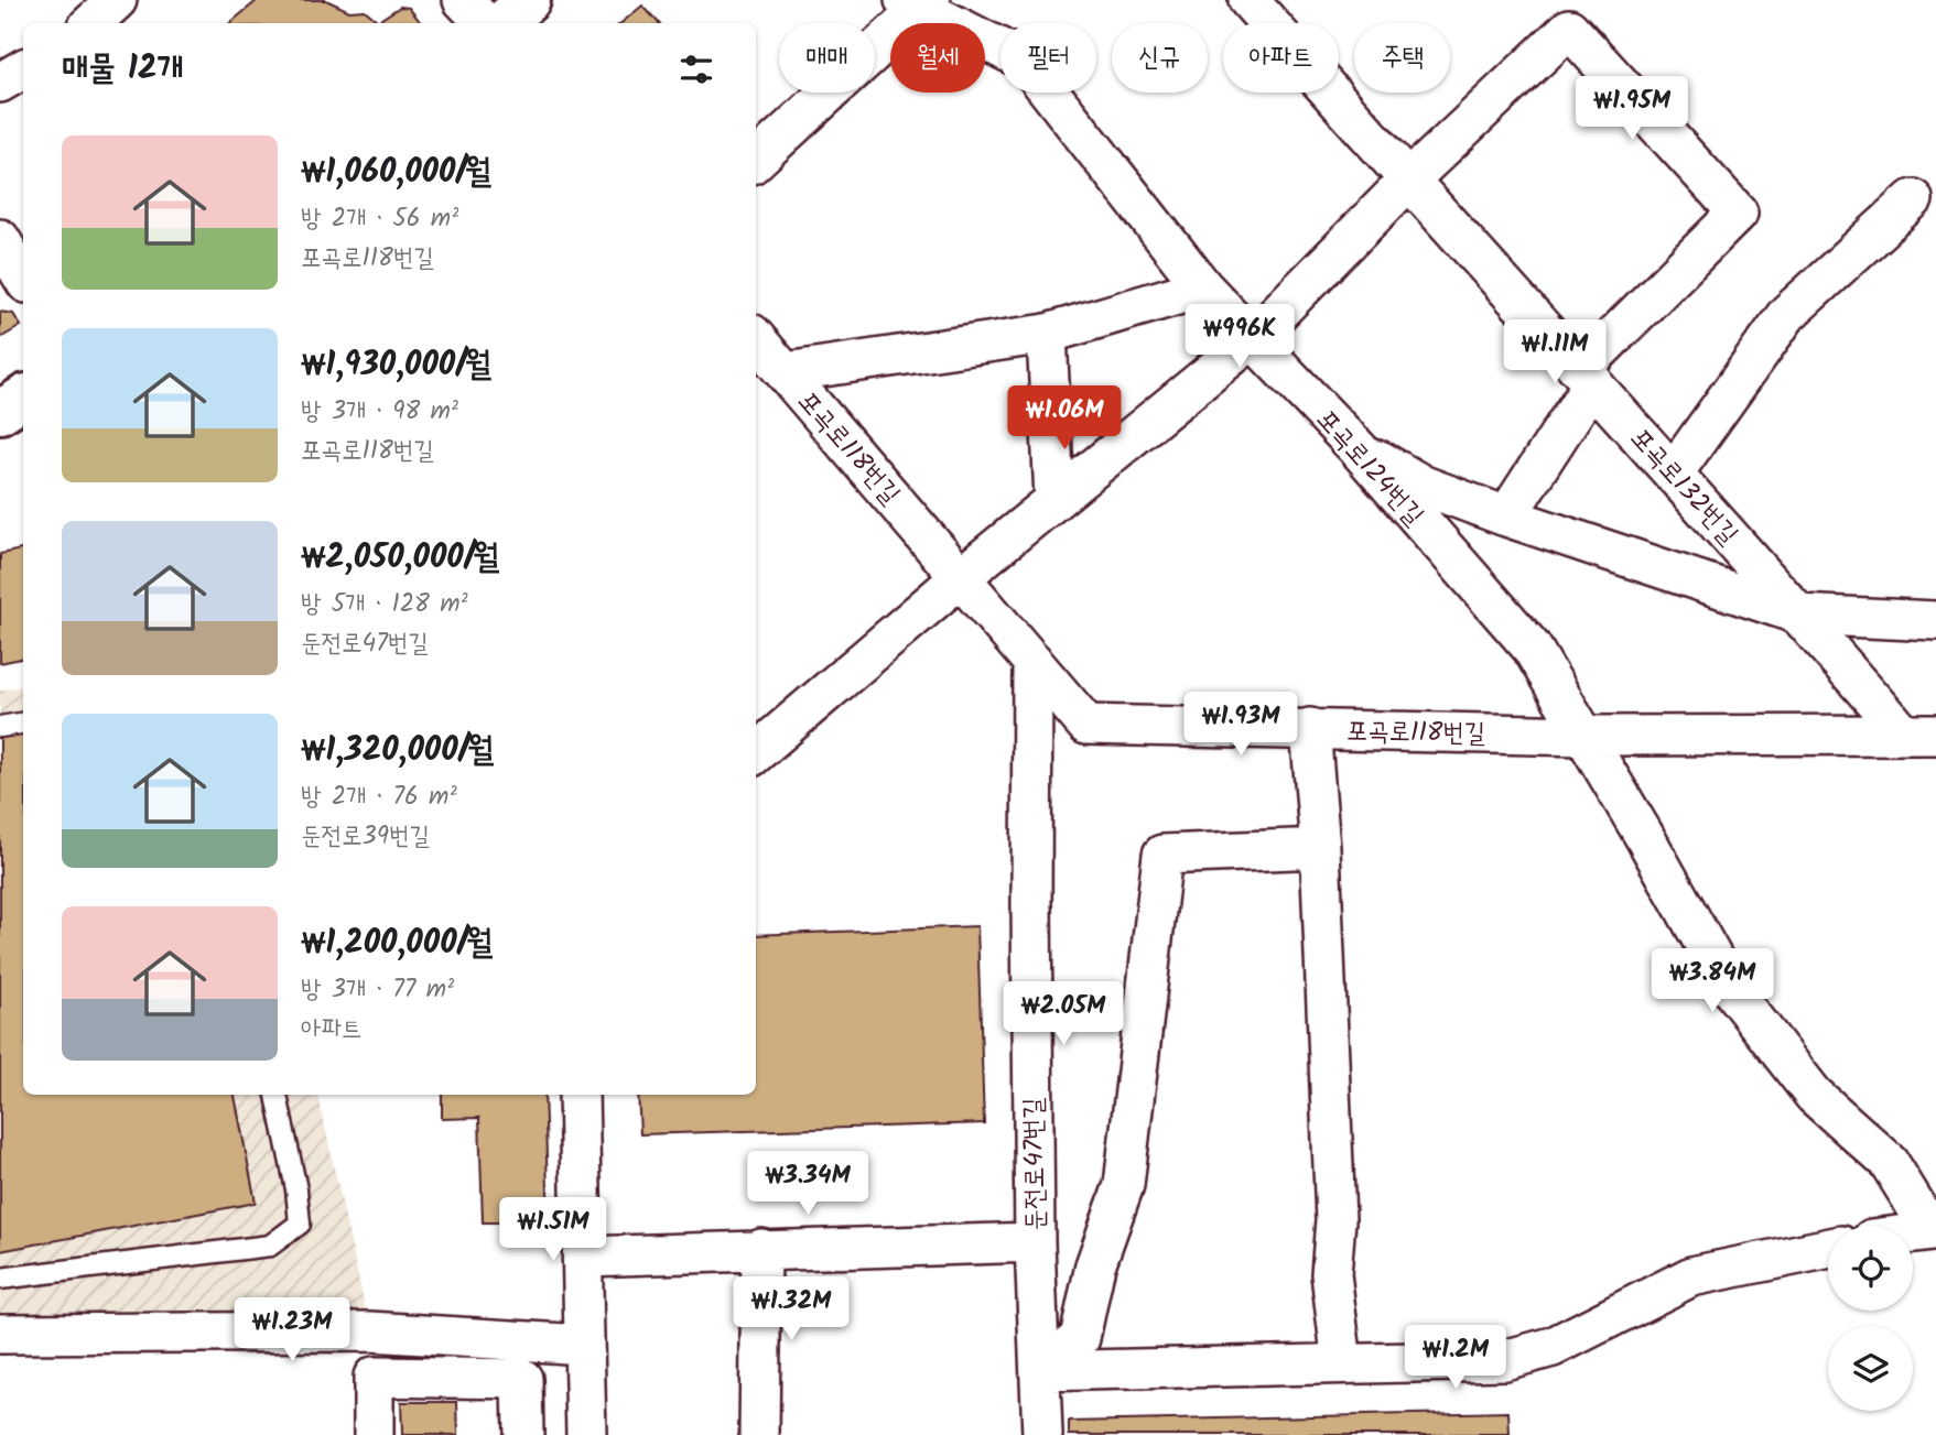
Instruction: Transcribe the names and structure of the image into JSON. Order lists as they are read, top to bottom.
{
  "streets": {
    "street": [
      "포곡로118번길",
      "포곡로124번길",
      "포곡로132번길",
      "둔전로47번길"
    ]
  },
  "crossings": [
    ["포곡로118번길", "포곡로124번길"],
    ["포곡로118번길", "포곡로132번길"],
    ["포곡로118번길", "둔전로47번길"]
  ],
  "page": {
    "chip": [
      "매매",
      "월세",
      "필터",
      "신규",
      "아파트",
      "주택"
    ],
    "heading": "매물 12개",
    "price": [
      "₩1.95M",
      "₩996K",
      "₩1.11M",
      "₩1.06M",
      "₩1.93M",
      "₩3.84M",
      "₩2.05M",
      "₩3.34M",
      "₩1.51M",
      "₩1.32M",
      "₩1.23M",
      "₩1.2M"
    ],
    "list": [
      {
        "name": "₩1,060,000/월",
        "note": "방 2개 · 56 m² · 포곡로118번길"
      },
      {
        "name": "₩1,930,000/월",
        "note": "방 3개 · 98 m² · 포곡로118번길"
      },
      {
        "name": "₩2,050,000/월",
        "note": "방 5개 · 128 m² · 둔전로47번길"
      },
      {
        "name": "₩1,320,000/월",
        "note": "방 2개 · 76 m² · 둔전로39번길"
      },
      {
        "name": "₩1,200,000/월",
        "note": "방 3개 · 77 m² · 아파트"
      }
    ]
  }
}
